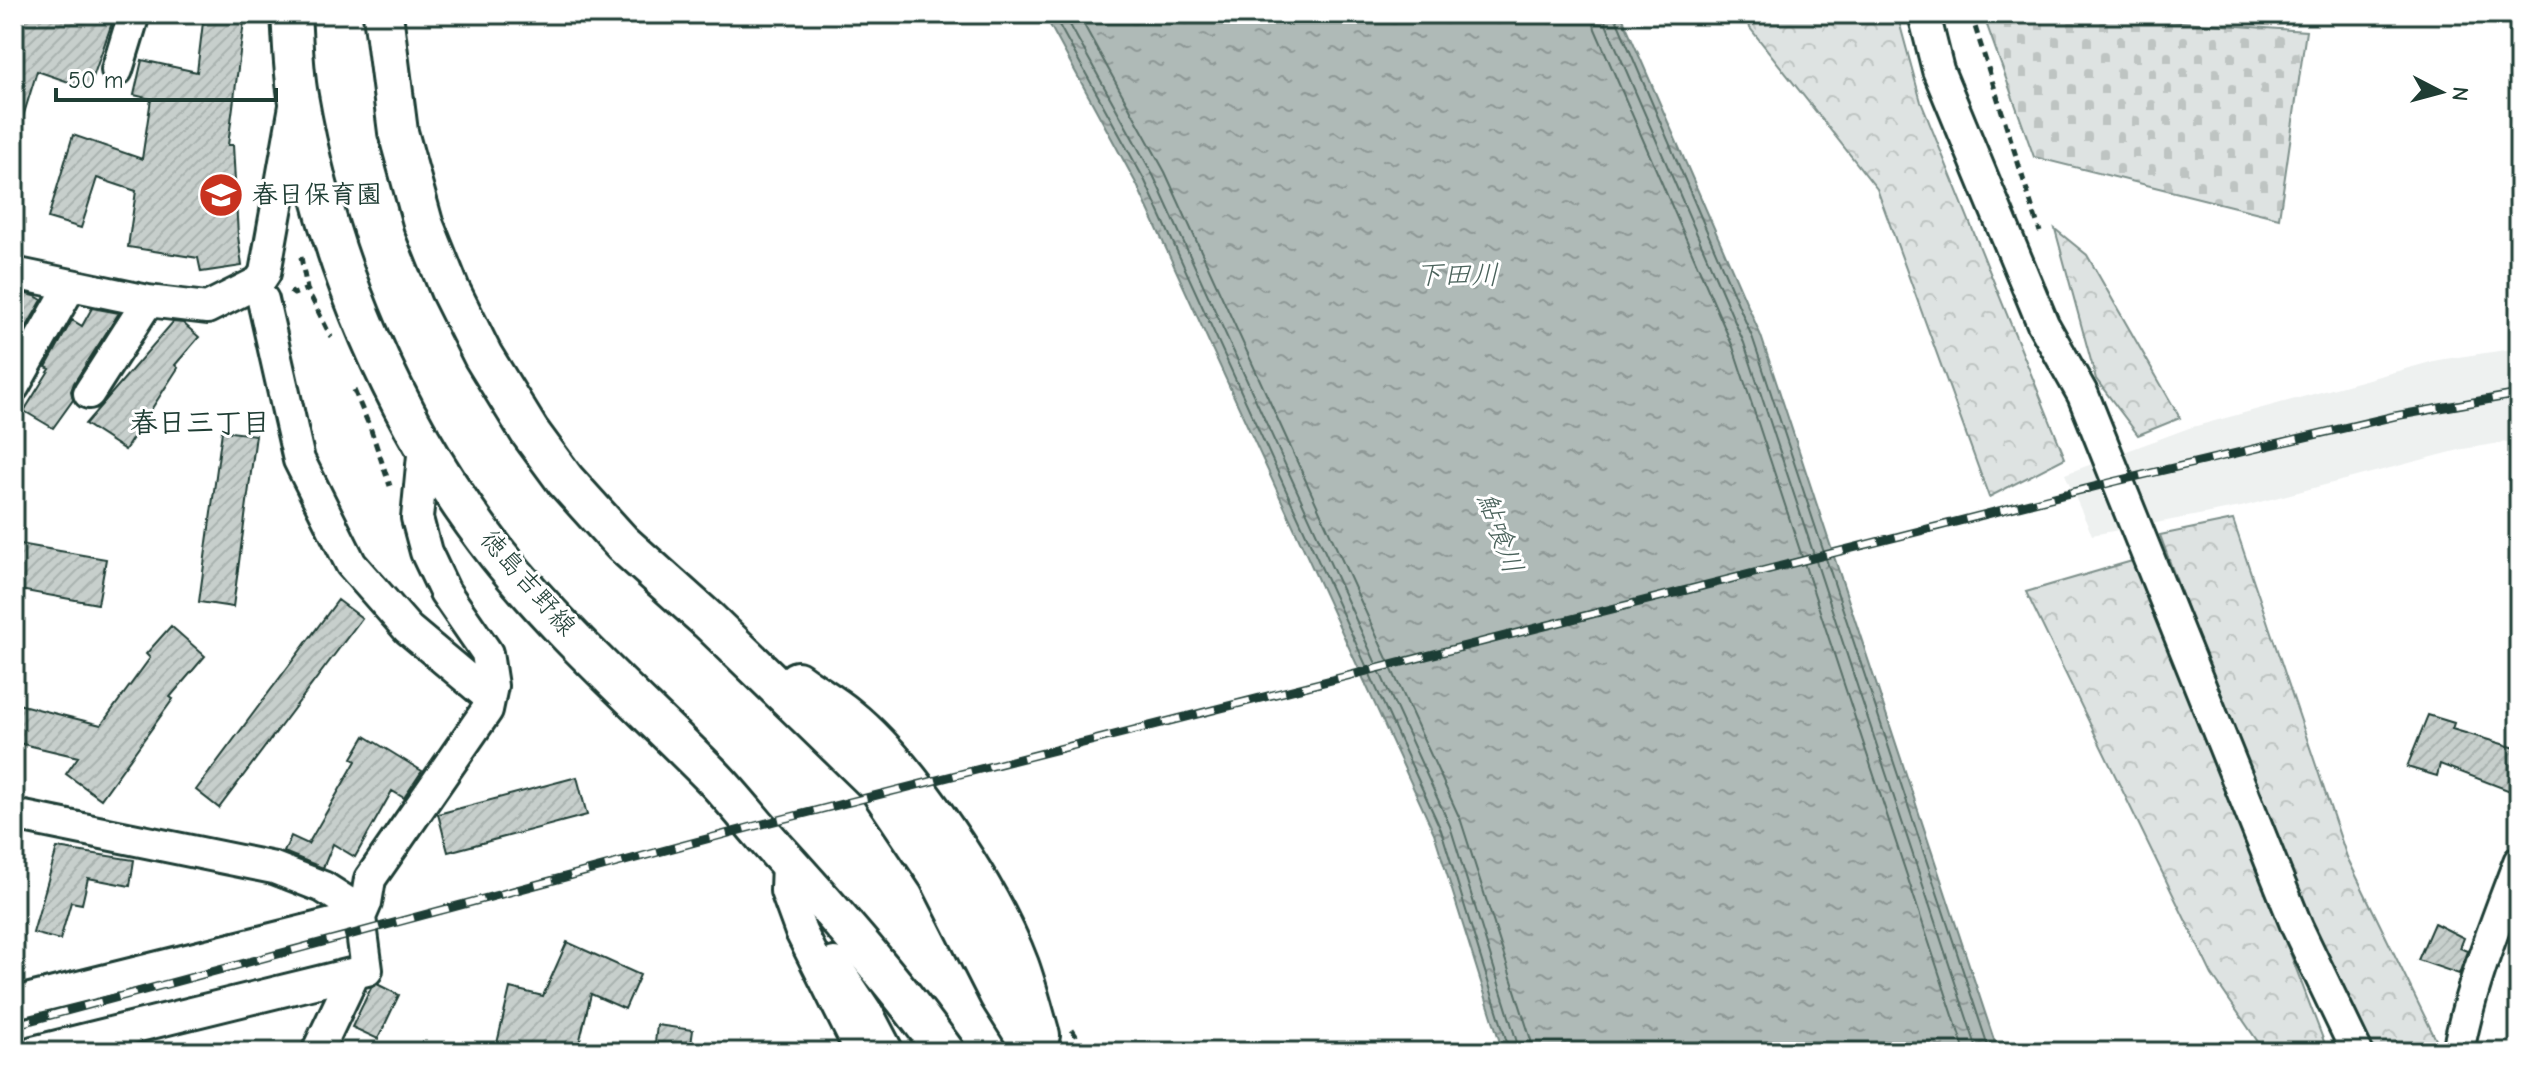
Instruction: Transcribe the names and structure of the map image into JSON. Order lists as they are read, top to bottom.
{
  "streets": {
    "main road": ["徳島吉野線"]
  },
  "districts": ["春日三丁目"],
  "water": ["下田川", "鮎喰川"],
  "places": {
    "school or university": ["春日保育園"]
  },
  "scale_bar": "50 m",
  "north": "right"
}
